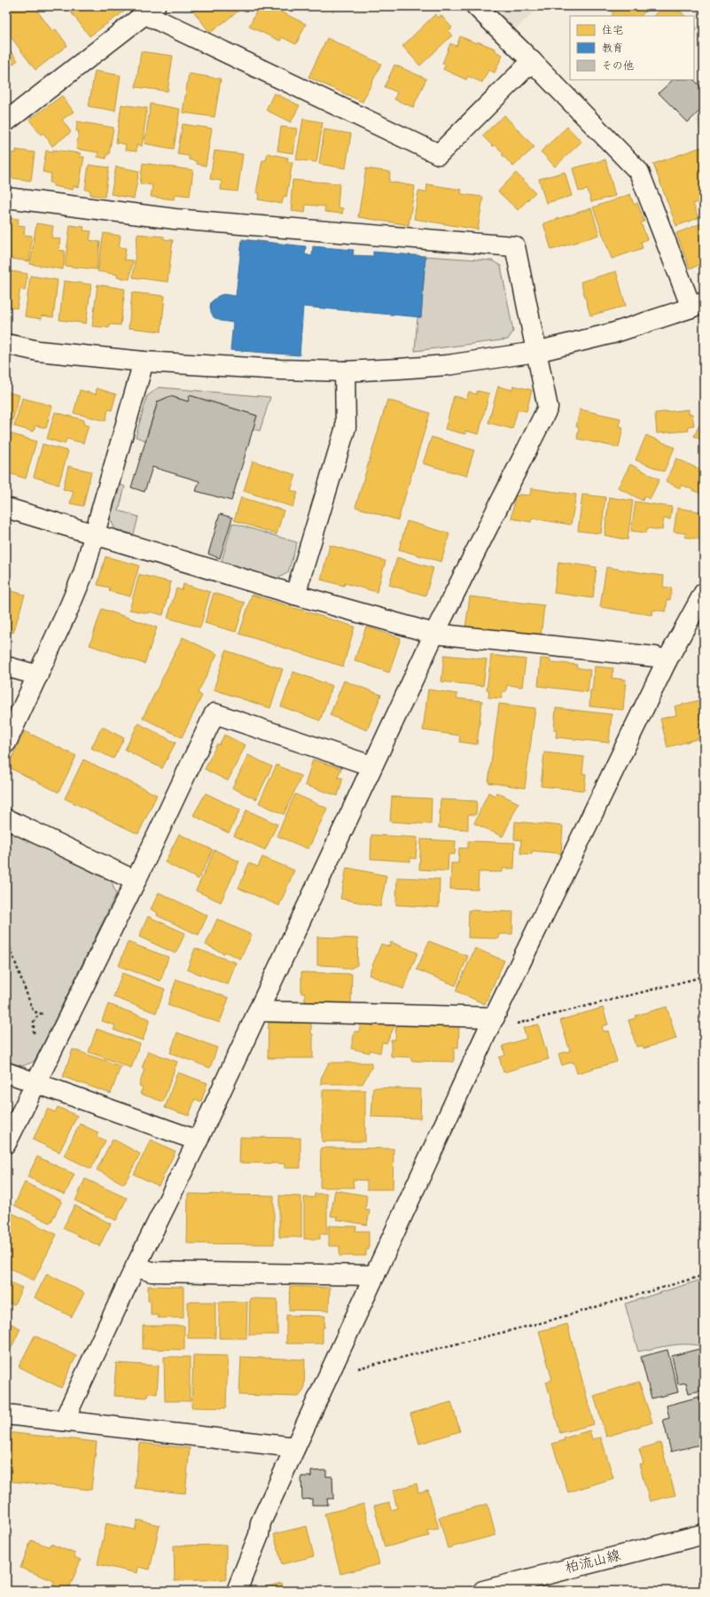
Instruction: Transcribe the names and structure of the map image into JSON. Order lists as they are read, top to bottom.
{
  "streets": {
    "street": ["柏流山線"]
  },
  "legend": ["住宅", "教育", "その他"]
}
